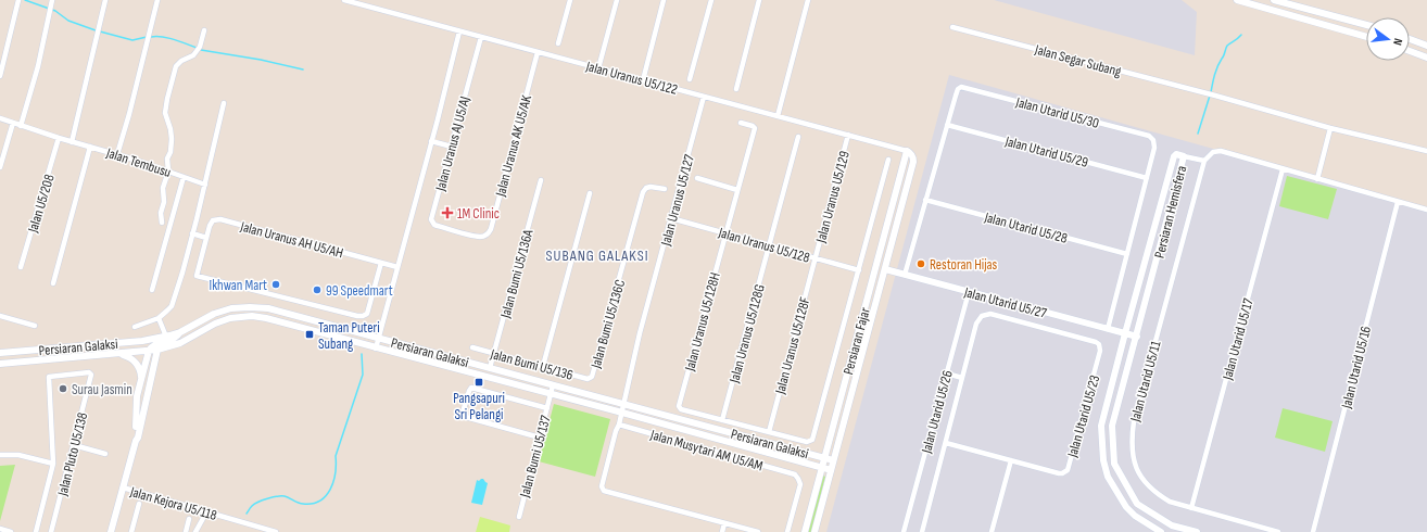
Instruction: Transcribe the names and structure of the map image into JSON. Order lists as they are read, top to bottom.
{
  "streets": {
    "street": [
      "Jalan Segar Subang",
      "Jalan Uranus U5/122",
      "Jalan Utarid U5/30",
      "Jalan Uranus AJ U5/AJ",
      "Jalan Uranus AK U5/AK",
      "Jalan Utarid U5/29",
      "Jalan Tembusu",
      "Jalan Uranus U5/129",
      "Jalan Uranus U5/127",
      "Jalan U5/208",
      "Persiaran Hemisfera",
      "Jalan Utarid U5/28",
      "Jalan Uranus AH U5/AH",
      "Jalan Uranus U5/128",
      "Jalan Bumi U5/136A",
      "Jalan Utarid U5/27",
      "Jalan Uranus U5/128H",
      "Jalan Bumi U5/136C",
      "Jalan Uranus U5/128G",
      "Jalan Utarid U5/17",
      "Persiaran Fajar",
      "Jalan Uranus U5/128F",
      "Persiaran Galaksi",
      "Jalan Bumi U5/136",
      "Jalan Utarid U5/16",
      "Jalan Utarid U5/11",
      "Jalan Utarid U5/26",
      "Jalan Utarid U5/23",
      "Jalan Musytari AM U5/AM",
      "Jalan Pluto U5/138",
      "Jalan Bumi U5/137",
      "Jalan Kejora U5/118"
    ]
  },
  "crossings": [
    ["Jalan Uranus U5/122", "Jalan Uranus AJ U5/AJ"],
    ["Jalan Uranus U5/122", "Jalan Uranus AK U5/AK"],
    ["Jalan Uranus U5/122", "Jalan Uranus U5/129"],
    ["Jalan Uranus U5/122", "Jalan Uranus U5/127"],
    ["Jalan Uranus U5/122", "Persiaran Fajar"],
    ["Jalan Utarid U5/30", "Jalan Utarid U5/29"],
    ["Jalan Uranus AJ U5/AJ", "Jalan Uranus AK U5/AK"],
    ["Jalan Tembusu", "Jalan U5/208"],
    ["Jalan Uranus U5/129", "Jalan Uranus U5/128"],
    ["Jalan Uranus U5/129", "Jalan Uranus U5/128F"],
    ["Jalan Uranus U5/127", "Jalan Uranus U5/128"],
    ["Jalan Uranus U5/127", "Persiaran Galaksi"],
    ["Persiaran Hemisfera", "Jalan Utarid U5/27"],
    ["Jalan Uranus U5/128", "Jalan Uranus U5/128H"],
    ["Jalan Uranus U5/128", "Jalan Uranus U5/128G"],
    ["Jalan Uranus U5/128", "Jalan Uranus U5/128F"],
    ["Jalan Bumi U5/136A", "Persiaran Galaksi"],
    ["Jalan Bumi U5/136A", "Jalan Bumi U5/136"],
    ["Jalan Utarid U5/27", "Persiaran Fajar"],
    ["Jalan Utarid U5/27", "Jalan Utarid U5/26"],
    ["Jalan Uranus U5/128H", "Jalan Uranus U5/128G"],
    ["Jalan Bumi U5/136C", "Jalan Bumi U5/136"],
    ["Jalan Utarid U5/17", "Jalan Utarid U5/11"],
    ["Persiaran Fajar", "Persiaran Galaksi"],
    ["Persiaran Galaksi", "Jalan Bumi U5/137"]
  ],
  "districts": ["SUBANG GALAKSI"],
  "places": {
    "health": ["1M Clinic"],
    "other": [
      "Restoran Hijas",
      "Ikhwan Mart",
      "99 Speedmart",
      "Surau Jasmin"
    ],
    "transit": ["Taman Puteri Subang", "Pangsapuri Sri Pelangi"]
  },
  "north": "right"
}
